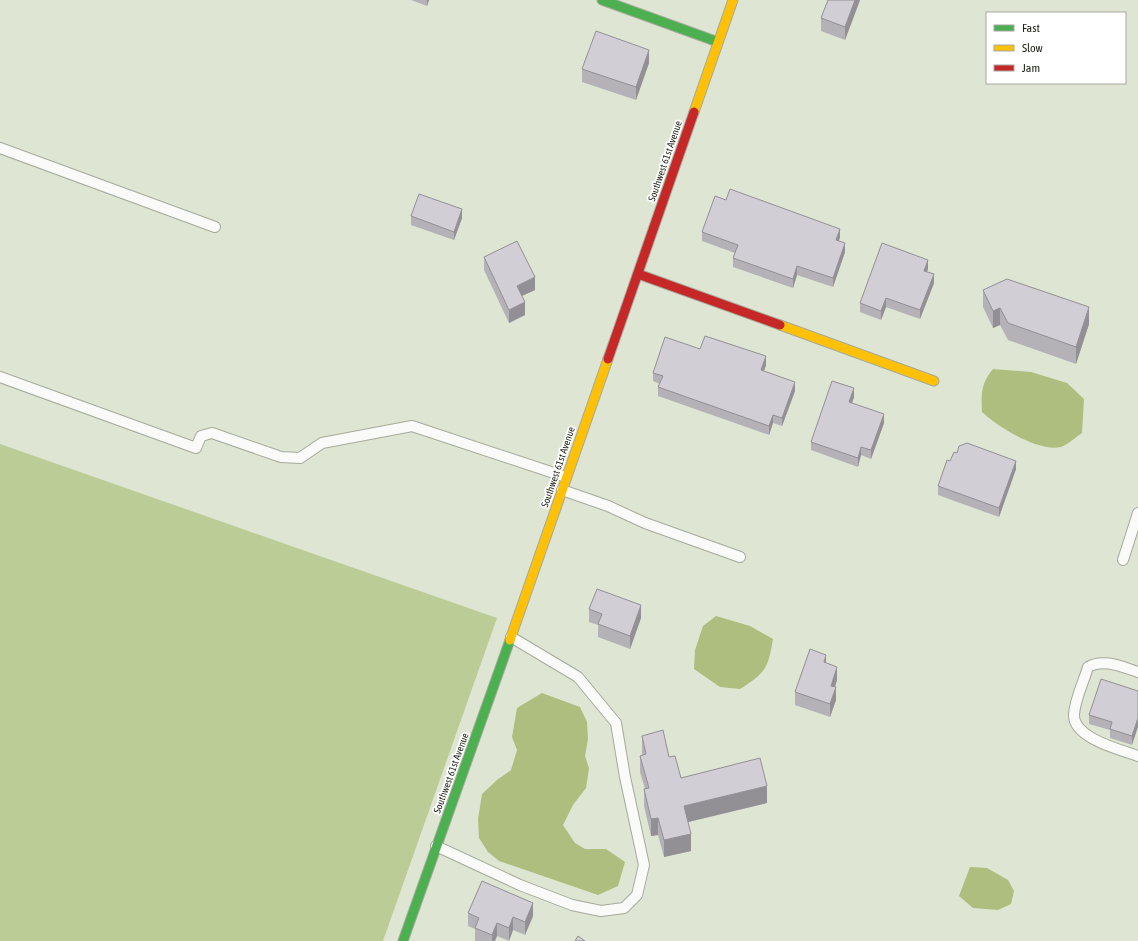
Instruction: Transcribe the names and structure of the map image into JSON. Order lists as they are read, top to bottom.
{
  "streets": {
    "street": ["Southwest 61st Avenue"]
  },
  "legend": ["Fast", "Slow", "Jam"]
}
